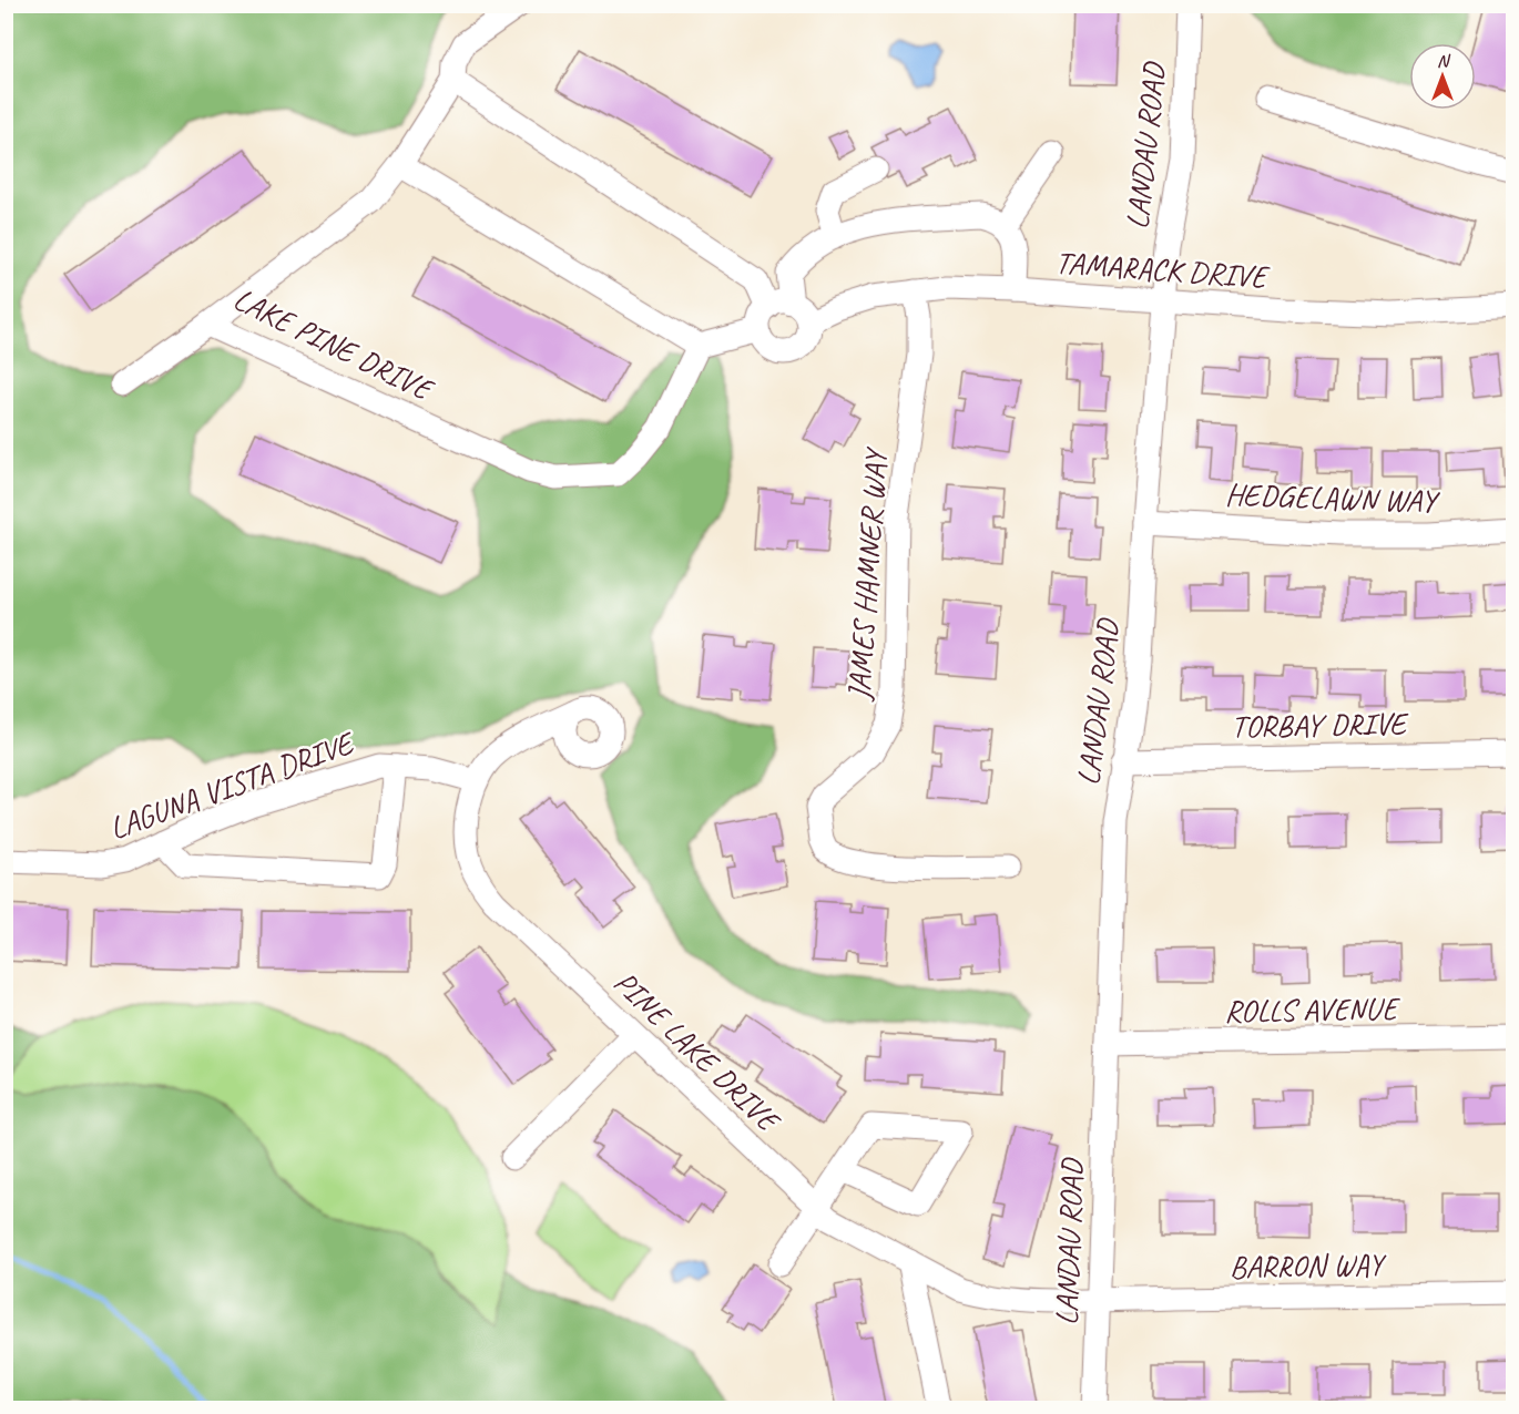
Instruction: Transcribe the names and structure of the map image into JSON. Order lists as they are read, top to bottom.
{
  "streets": {
    "street": [
      "LANDAU ROAD",
      "TAMARACK DRIVE",
      "LAKE PINE DRIVE",
      "HEDGELAWN WAY",
      "JAMES HAMNER WAY",
      "TORBAY DRIVE",
      "LAGUNA VISTA DRIVE",
      "ROLLS AVENUE",
      "PINE LAKE DRIVE",
      "BARRON WAY"
    ]
  },
  "crossings": [
    ["LANDAU ROAD", "TAMARACK DRIVE"],
    ["LANDAU ROAD", "HEDGELAWN WAY"],
    ["LANDAU ROAD", "TORBAY DRIVE"],
    ["LANDAU ROAD", "ROLLS AVENUE"],
    ["LANDAU ROAD", "PINE LAKE DRIVE"],
    ["LANDAU ROAD", "BARRON WAY"],
    ["TAMARACK DRIVE", "JAMES HAMNER WAY"],
    ["LAGUNA VISTA DRIVE", "PINE LAKE DRIVE"],
    ["PINE LAKE DRIVE", "BARRON WAY"]
  ],
  "north": "top"
}
